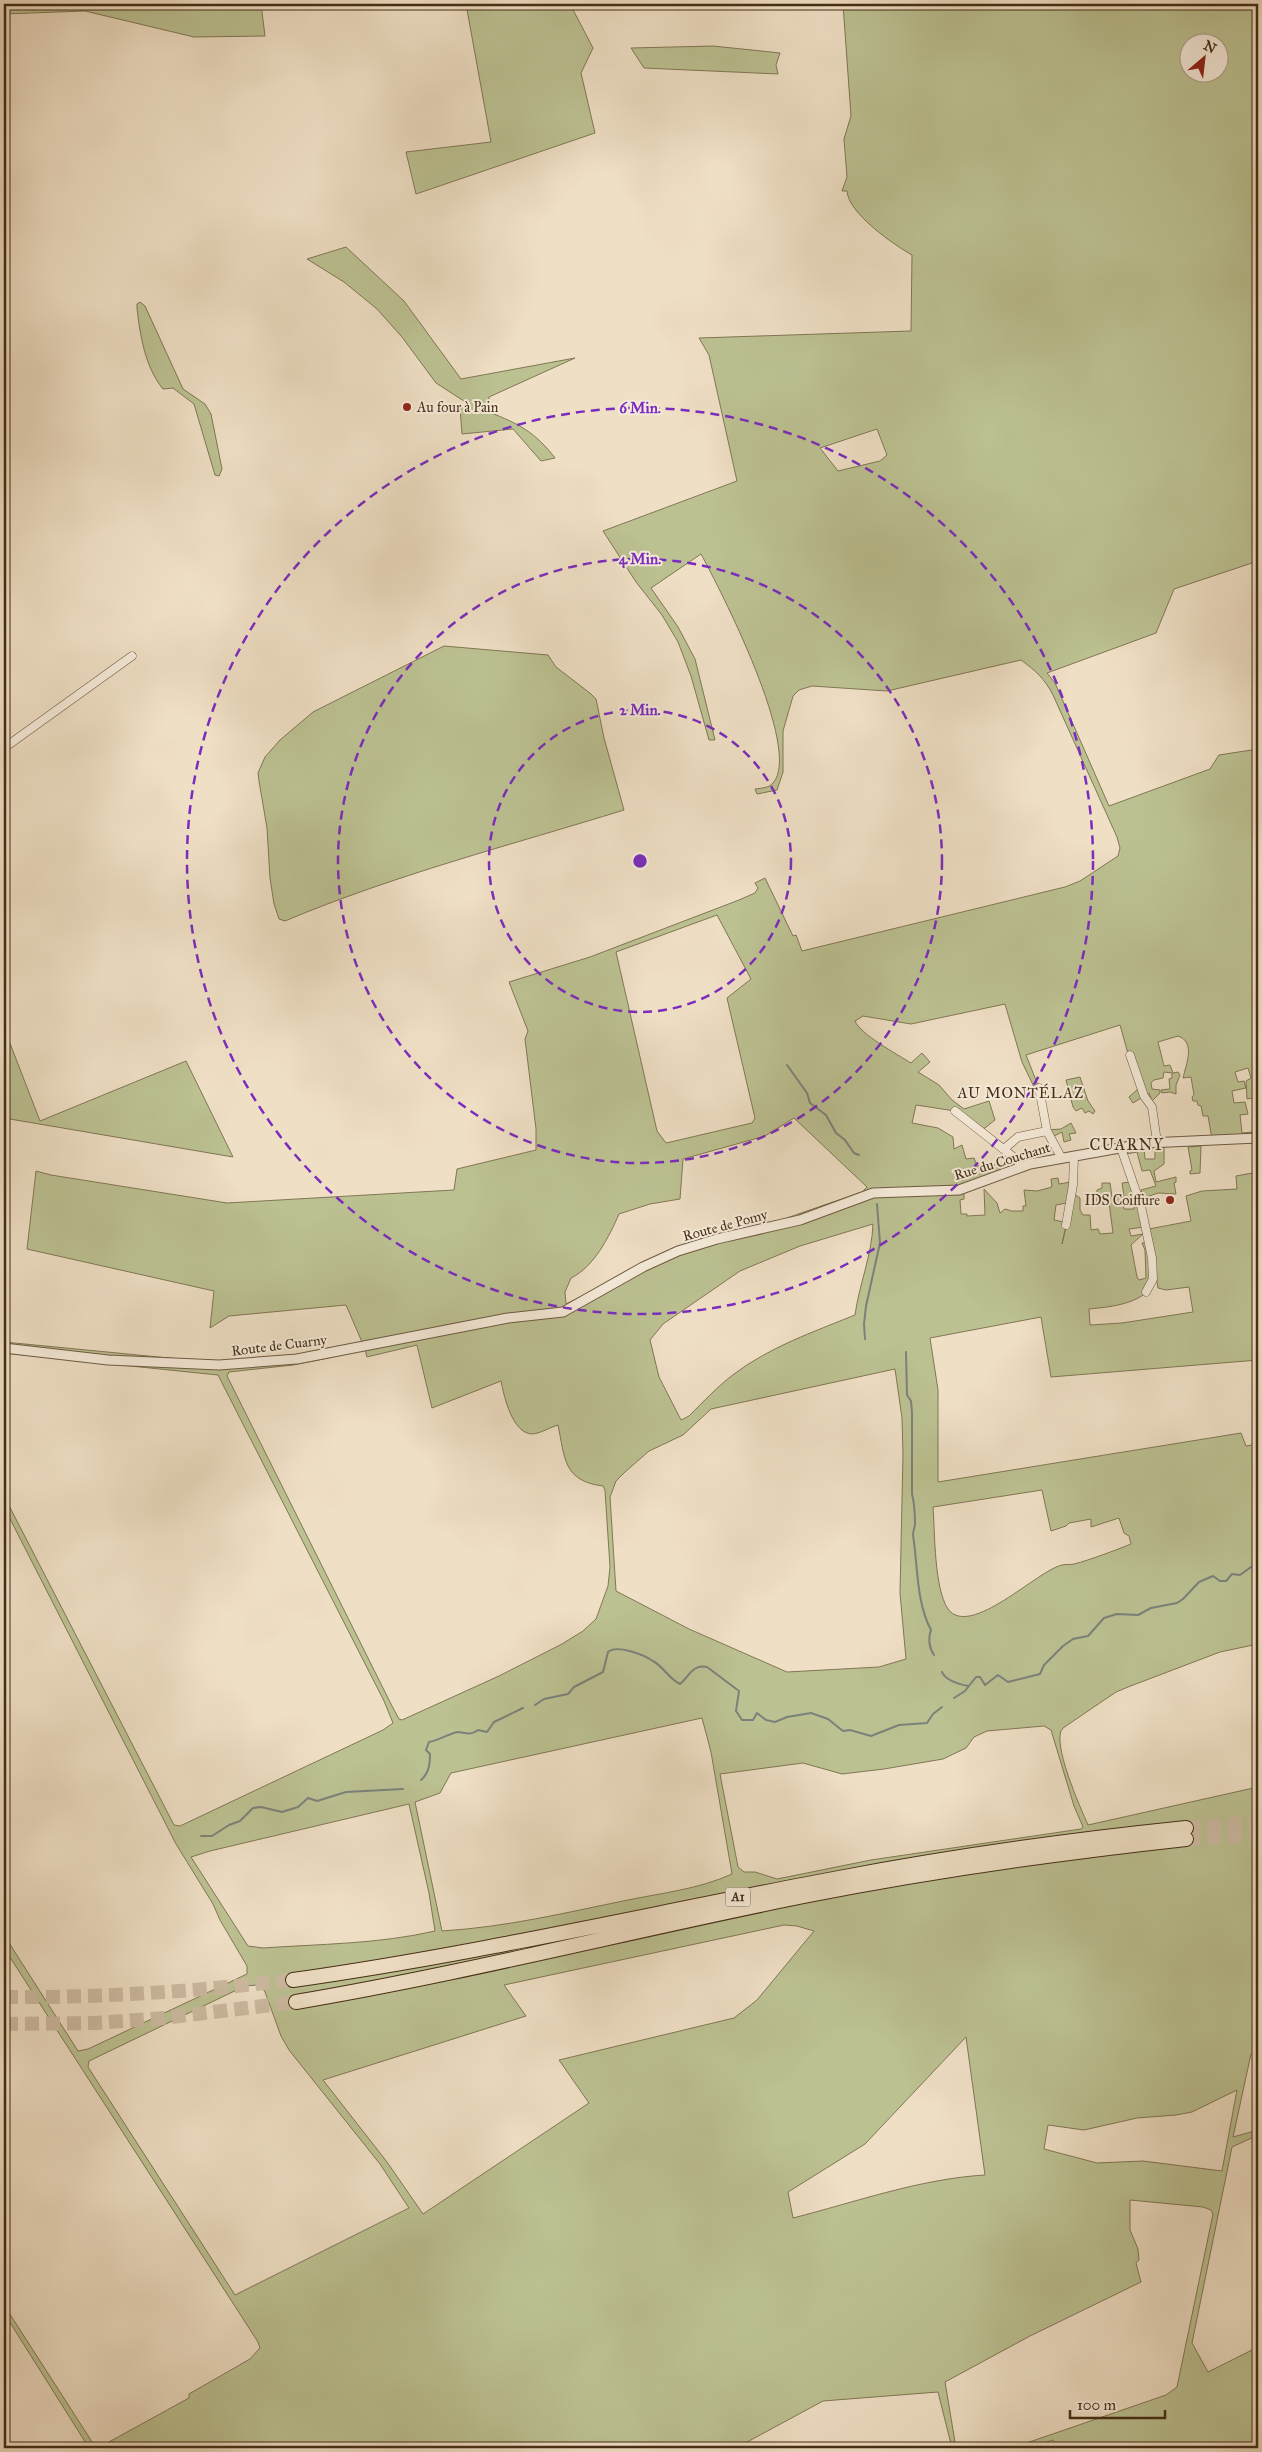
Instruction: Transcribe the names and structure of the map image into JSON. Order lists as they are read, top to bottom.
{
  "streets": {
    "highway": ["A1"],
    "street": ["Rue du Couchant", "Route de Pomy", "Route de Cuarny"]
  },
  "crossings": [
    ["Rue du Couchant", "Route de Pomy"],
    ["Route de Pomy", "Route de Cuarny"]
  ],
  "districts": ["AU MONTÉLAZ", "CUARNY"],
  "places": ["Au four à Pain", "IDS Coiffure"],
  "scale_bar": "100 m",
  "north": "top right",
  "rings": ["6 Min.", "4 Min.", "2 Min."]
}
